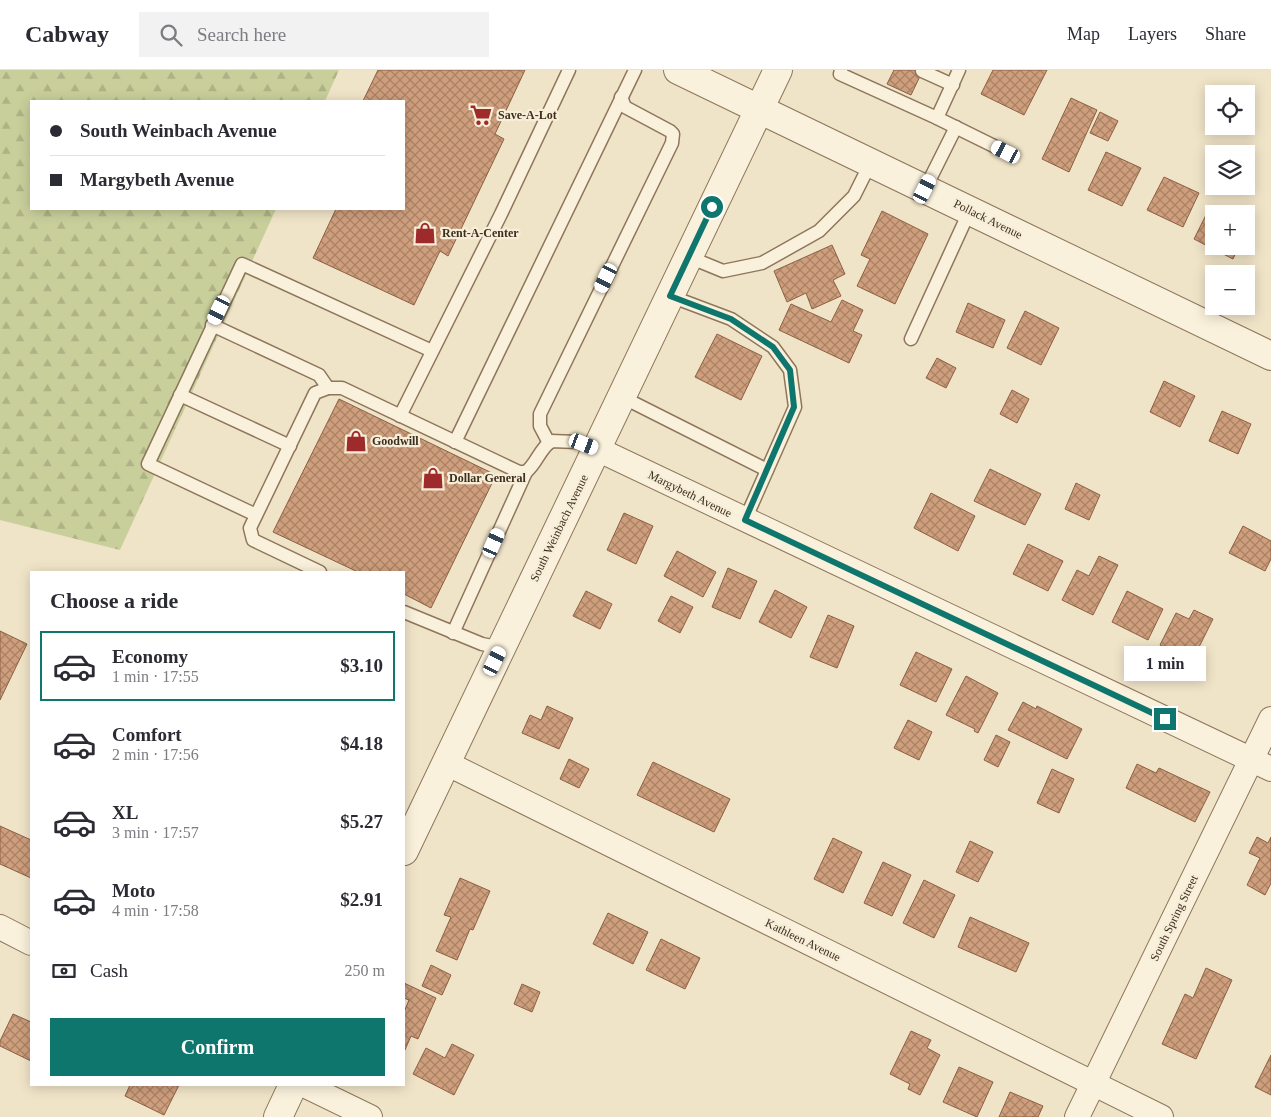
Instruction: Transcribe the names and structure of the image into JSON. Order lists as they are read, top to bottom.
{
  "streets": {
    "street": [
      "Pollack Avenue",
      "Margybeth Avenue",
      "South Weinbach Avenue",
      "South Spring Street",
      "Kathleen Avenue"
    ]
  },
  "crossings": [
    ["Pollack Avenue", "South Weinbach Avenue"],
    ["Margybeth Avenue", "South Weinbach Avenue"],
    ["Margybeth Avenue", "South Spring Street"],
    ["South Weinbach Avenue", "Kathleen Avenue"],
    ["South Spring Street", "Kathleen Avenue"]
  ],
  "places": {
    "supermarket": ["Save-A-Lot"],
    "shop": ["Rent-A-Center", "Goodwill", "Dollar General"]
  },
  "page": {
    "header": "Cabway",
    "search": "Search here",
    "nav": ["Map", "Layers", "Share"],
    "map_buttons": ["+", "−"],
    "banner": ["South Weinbach Avenue", "Margybeth Avenue"],
    "heading": "Choose a ride",
    "list": [
      {
        "name": "Economy",
        "note": "1 min · 17:55",
        "value": "$3.10"
      },
      {
        "name": "Comfort",
        "note": "2 min · 17:56",
        "value": "$4.18"
      },
      {
        "name": "XL",
        "note": "3 min · 17:57",
        "value": "$5.27"
      },
      {
        "name": "Moto",
        "note": "4 min · 17:58",
        "value": "$2.91"
      }
    ],
    "bubble": "1 min",
    "pay": ["Cash", "250 m"],
    "buttons": "Confirm"
  }
}
